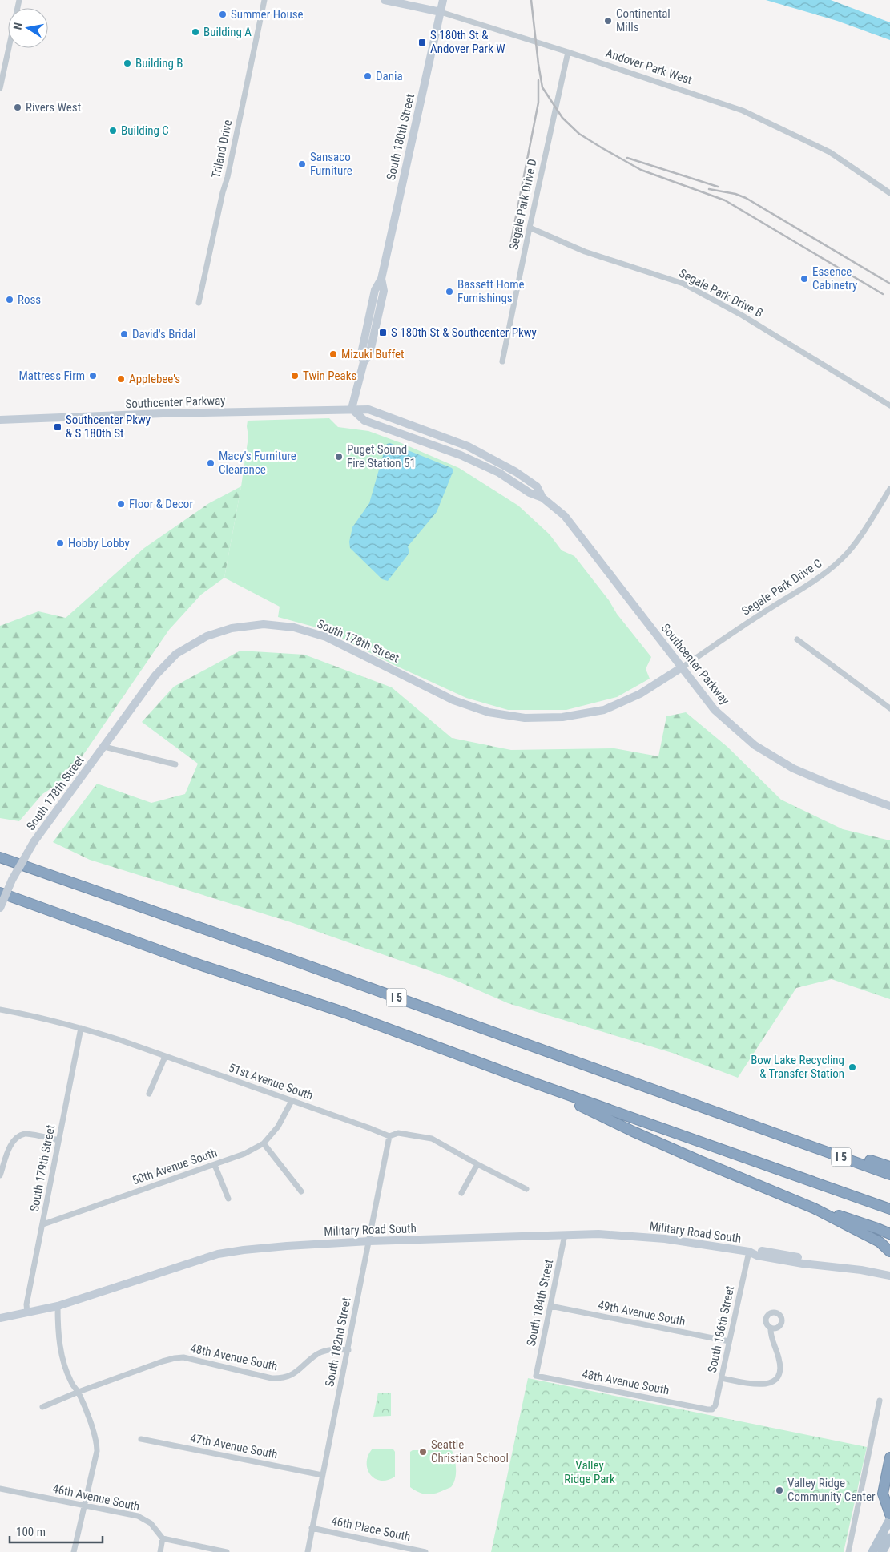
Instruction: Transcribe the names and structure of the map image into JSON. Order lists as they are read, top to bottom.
{
  "streets": {
    "highway": ["I 5"],
    "main road": [
      "Andover Park West",
      "South 180th Street",
      "Southcenter Parkway",
      "South 178th Street",
      "Military Road South"
    ],
    "street": [
      "Triland Drive",
      "Segale Park Drive D",
      "Segale Park Drive B",
      "Segale Park Drive C",
      "51st Avenue South",
      "50th Avenue South",
      "South 179th Street",
      "South 184th Street",
      "49th Avenue South",
      "South 186th Street",
      "South 182nd Street",
      "48th Avenue South",
      "47th Avenue South",
      "46th Avenue South",
      "46th Place South"
    ]
  },
  "crossings": [
    ["Andover Park West", "South 180th Street"],
    ["Andover Park West", "Segale Park Drive D"],
    ["South 180th Street", "Southcenter Parkway"],
    ["Segale Park Drive D", "Segale Park Drive B"],
    ["Southcenter Parkway", "Segale Park Drive C"],
    ["Southcenter Parkway", "South 178th Street"],
    ["Segale Park Drive C", "South 178th Street"],
    ["51st Avenue South", "50th Avenue South"],
    ["51st Avenue South", "South 179th Street"],
    ["51st Avenue South", "South 182nd Street"],
    ["50th Avenue South", "South 179th Street"],
    ["South 179th Street", "Military Road South"],
    ["Military Road South", "South 184th Street"],
    ["Military Road South", "South 186th Street"],
    ["Military Road South", "South 182nd Street"],
    ["South 184th Street", "49th Avenue South"],
    ["South 184th Street", "48th Avenue South"],
    ["49th Avenue South", "South 186th Street"],
    ["South 186th Street", "48th Avenue South"],
    ["South 182nd Street", "48th Avenue South"],
    ["South 182nd Street", "47th Avenue South"],
    ["South 182nd Street", "46th Place South"]
  ],
  "parks": ["Valley Ridge Park"],
  "places": {
    "other": [
      "Summer House",
      "Continental Mills",
      "Building A",
      "Building B",
      "Dania",
      "Rivers West",
      "Building C",
      "Sansaco Furniture",
      "Essence Cabinetry",
      "Bassett Home Furnishings",
      "Ross",
      "David's Bridal",
      "Mizuki Buffet",
      "Mattress Firm",
      "Twin Peaks",
      "Applebee's",
      "Puget Sound Fire Station 51",
      "Macy's Furniture Clearance",
      "Floor & Decor",
      "Hobby Lobby",
      "Bow Lake Recycling & Transfer Station",
      "Seattle Christian School",
      "Valley Ridge Community Center"
    ],
    "transit": ["S 180th St & Andover Park W", "S 180th St & Southcenter Pkwy", "Southcenter Pkwy & S 180th St"]
  },
  "scale_bar": "100 m",
  "north": "left"
}
